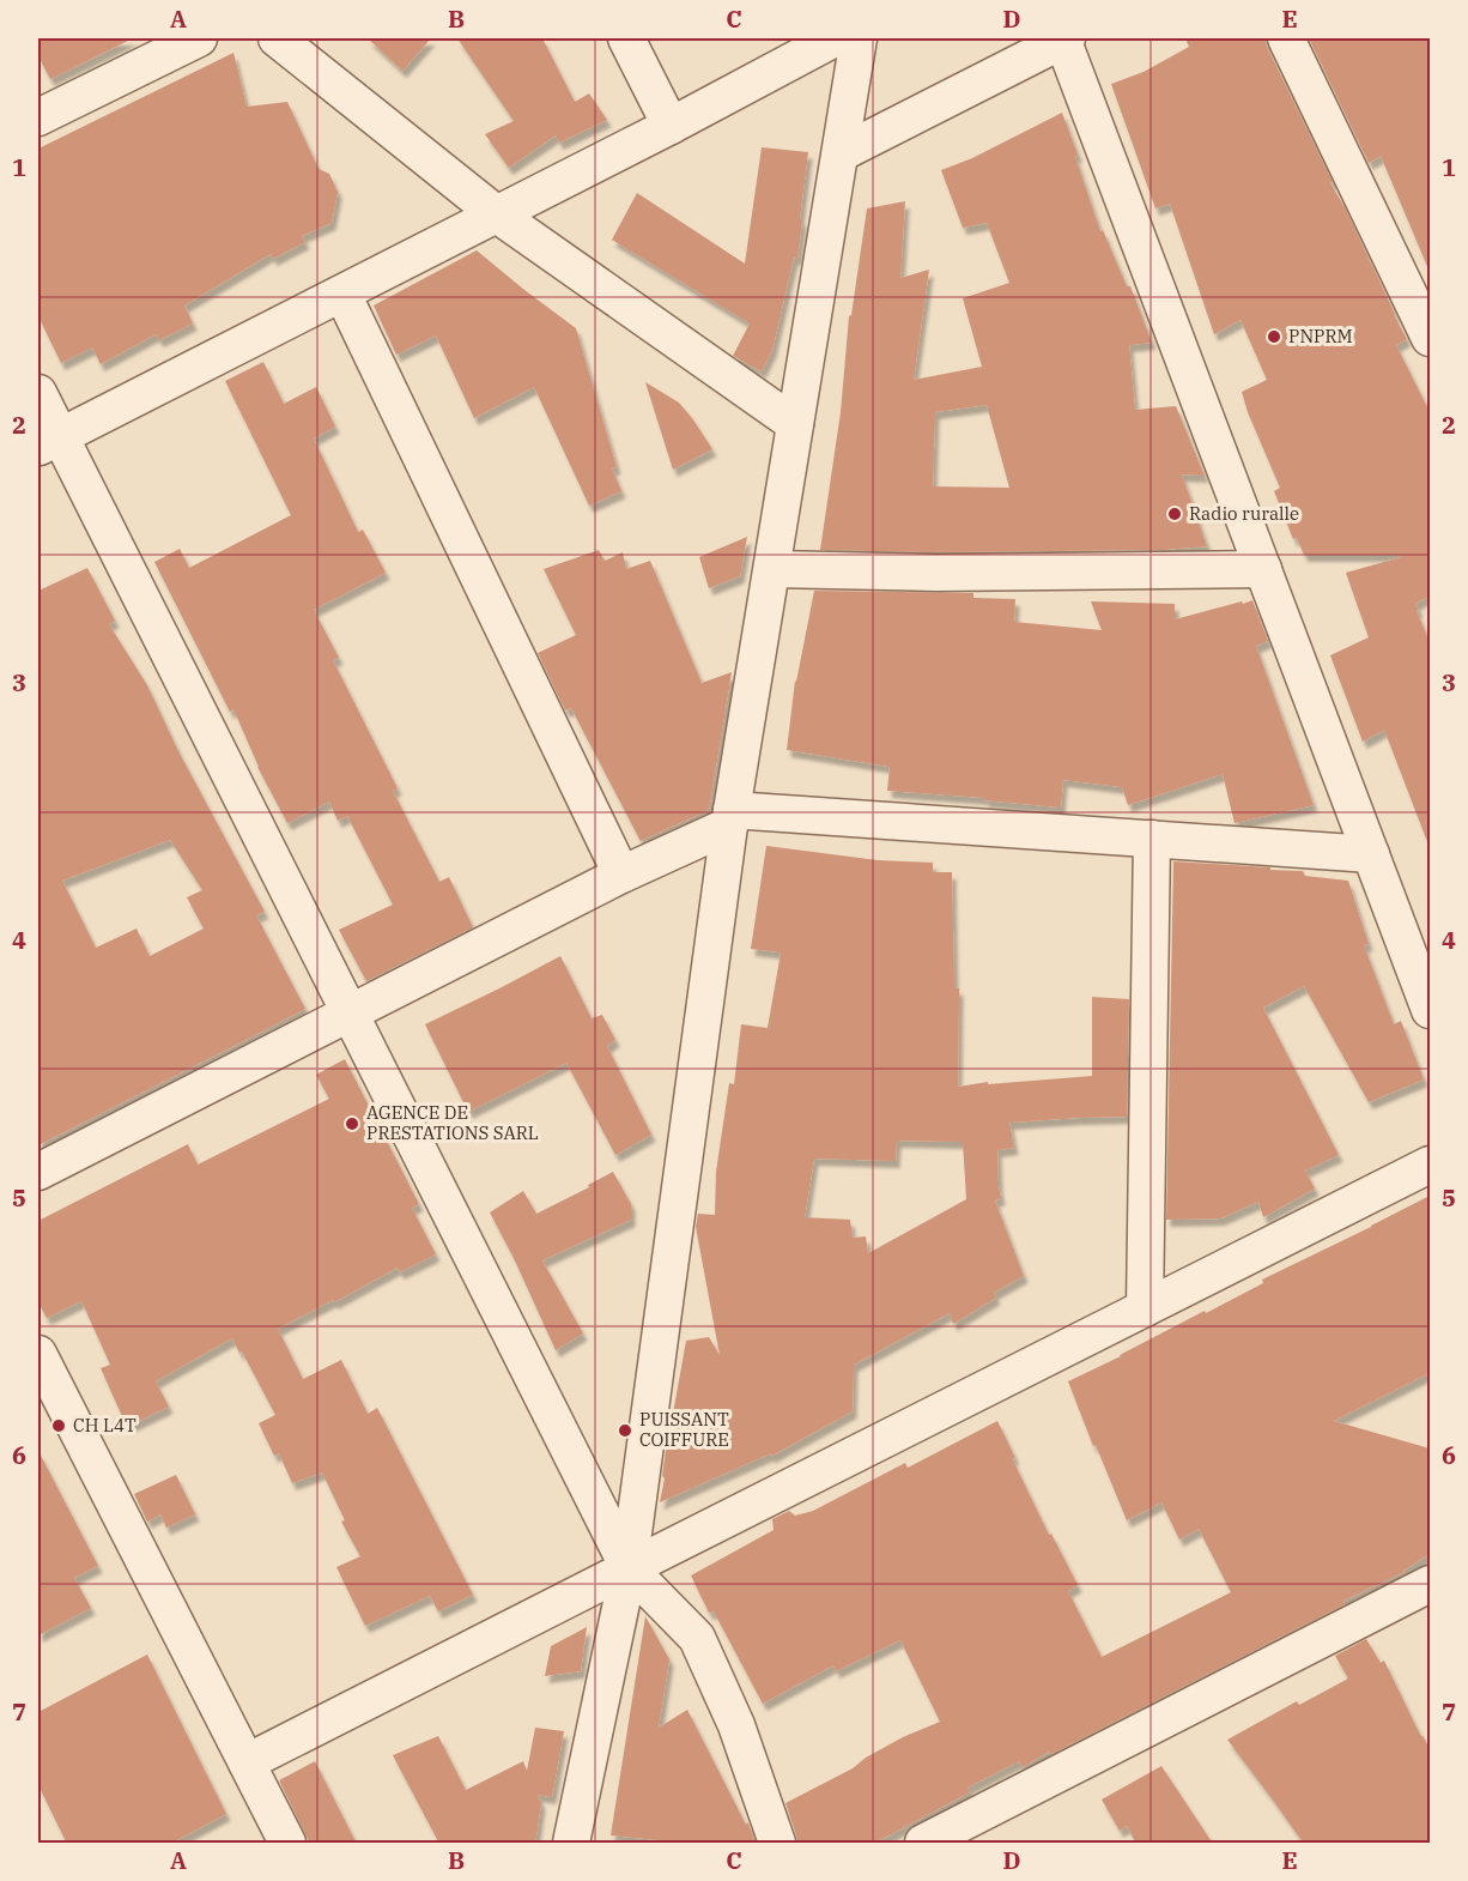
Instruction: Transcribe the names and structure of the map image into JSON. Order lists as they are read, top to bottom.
{
  "places": [
    "PNPRM",
    "Radio ruralle",
    "AGENCE DE PRESTATIONS SARL",
    "CH L4T",
    "PUISSANT COIFFURE"
  ],
  "grid": {
    "columns": [
      "A",
      "B",
      "C",
      "D",
      "E"
    ],
    "rows": [
      "1",
      "2",
      "3",
      "4",
      "5",
      "6",
      "7"
    ]
  }
}
